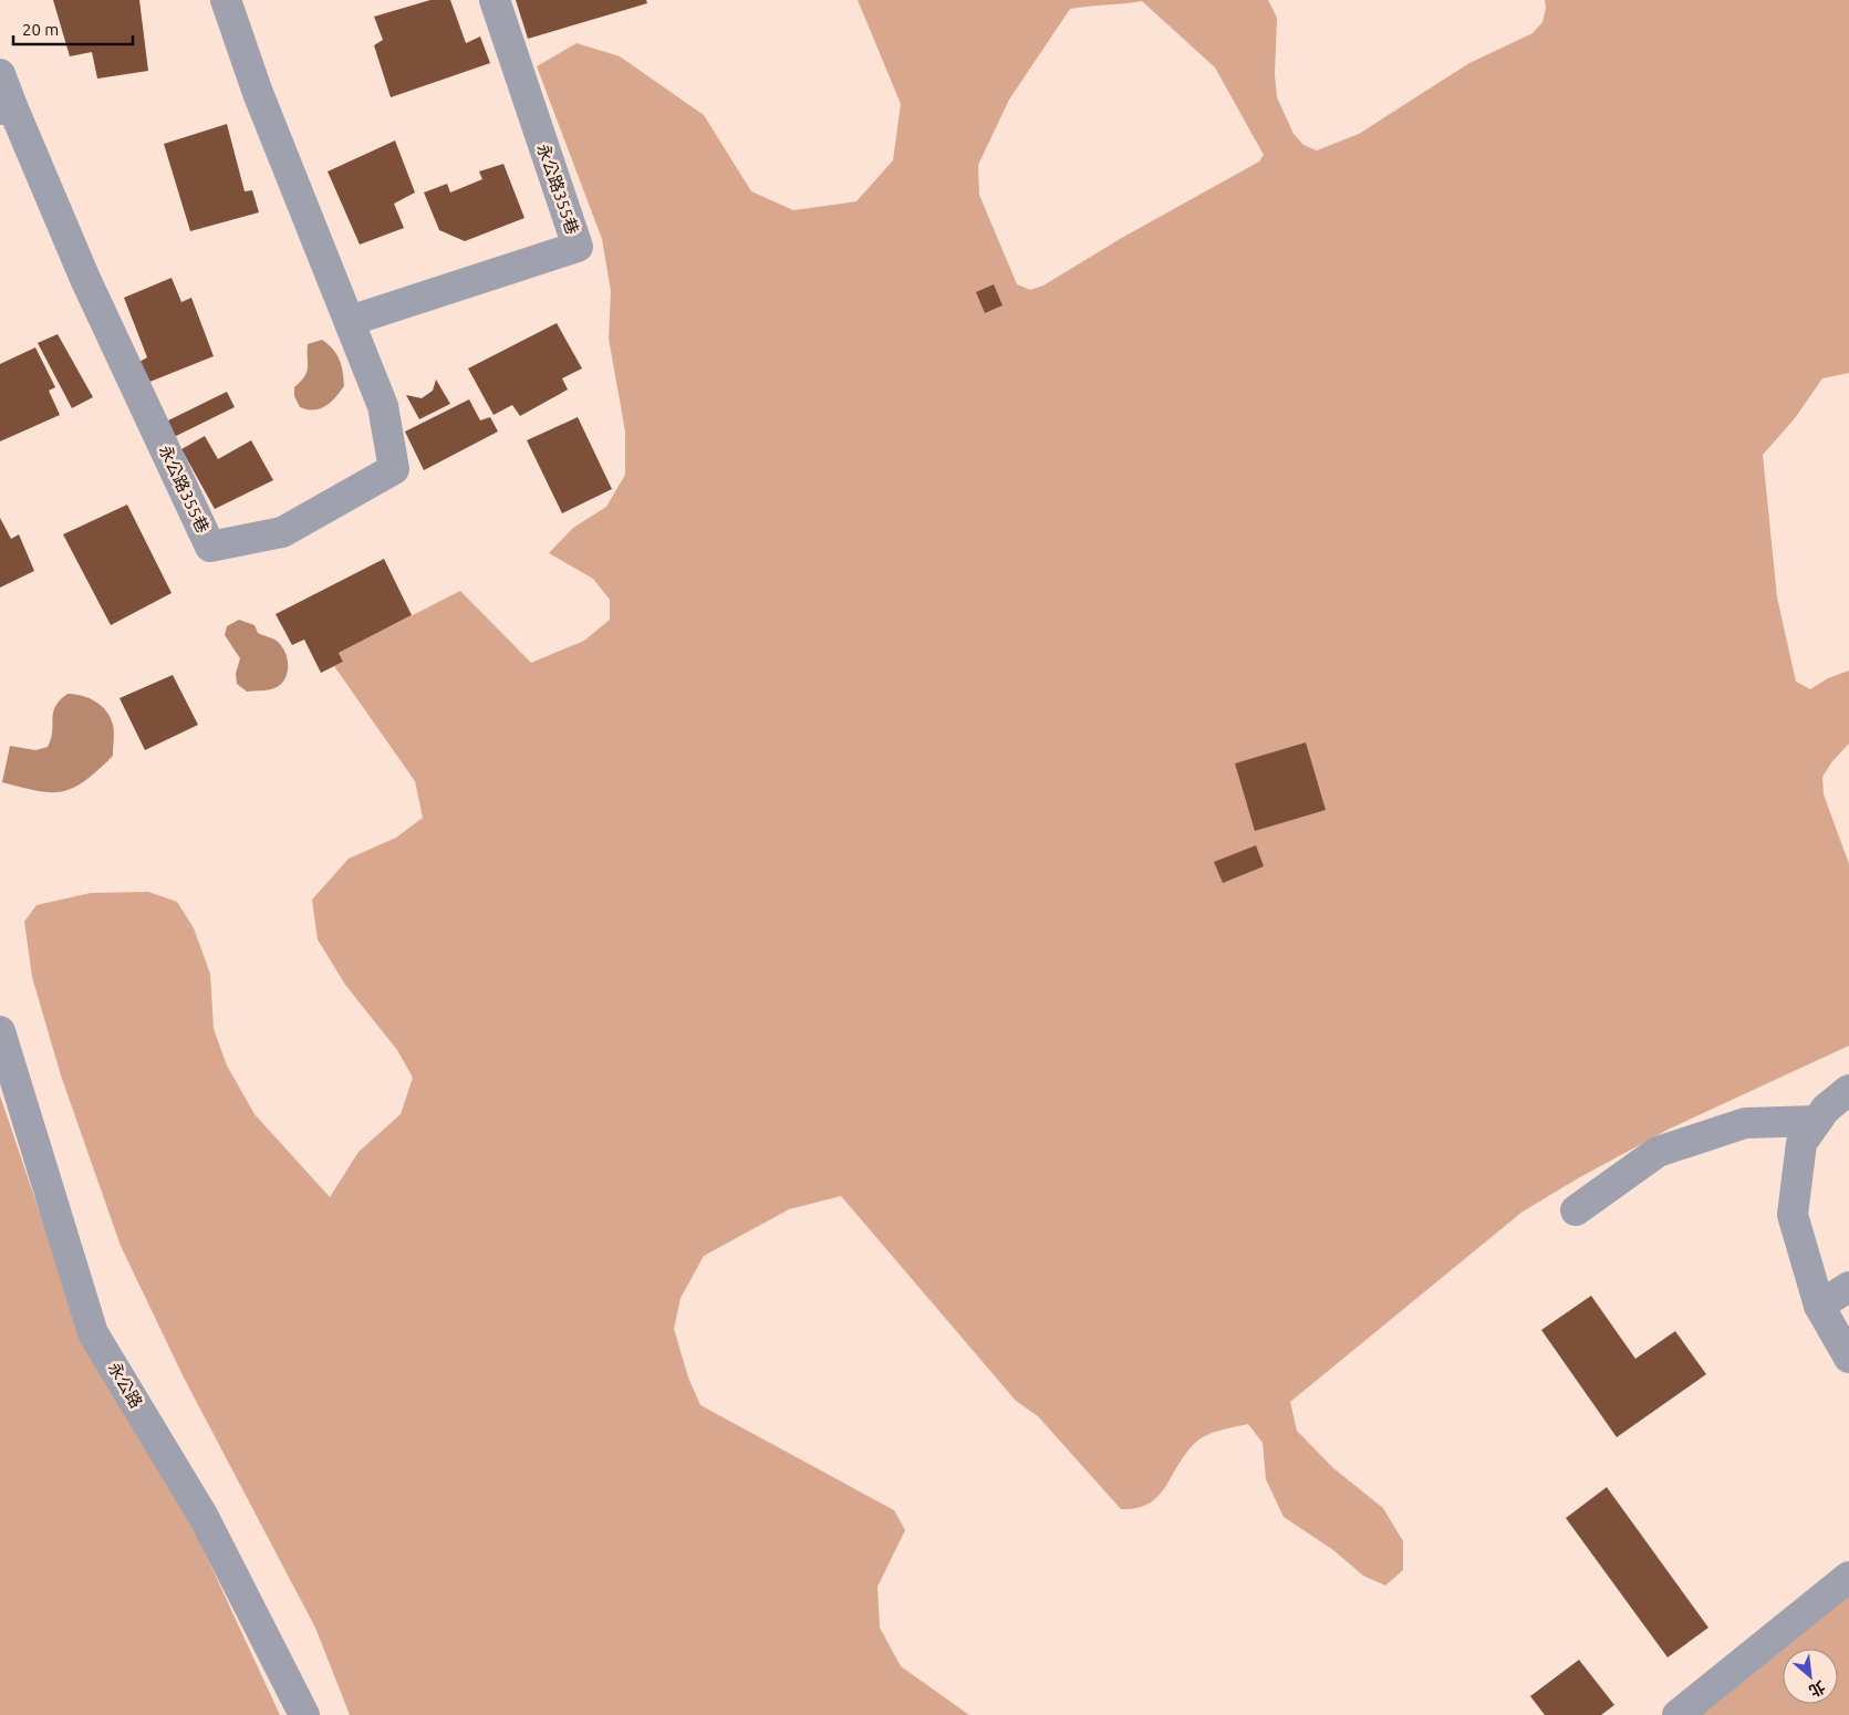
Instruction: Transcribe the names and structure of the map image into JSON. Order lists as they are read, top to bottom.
{
  "streets": {
    "lane": ["永公路355巷", "永公路"]
  },
  "scale_bar": "20 m",
  "north": "bottom right"
}
